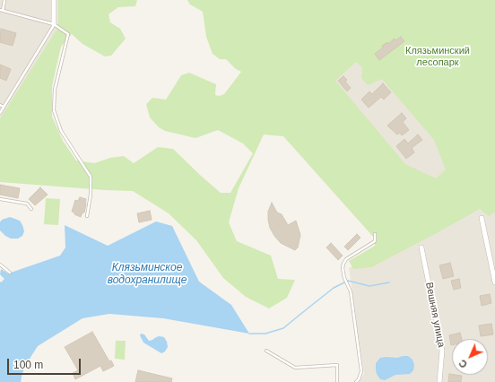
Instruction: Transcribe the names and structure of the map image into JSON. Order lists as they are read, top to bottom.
{
  "streets": {
    "street": ["Вешняя улица"]
  },
  "water": ["Клязьминское водохранилище"],
  "parks": ["Клязьминский лесопарк"],
  "scale_bar": "100 m",
  "north": "bottom left"
}
